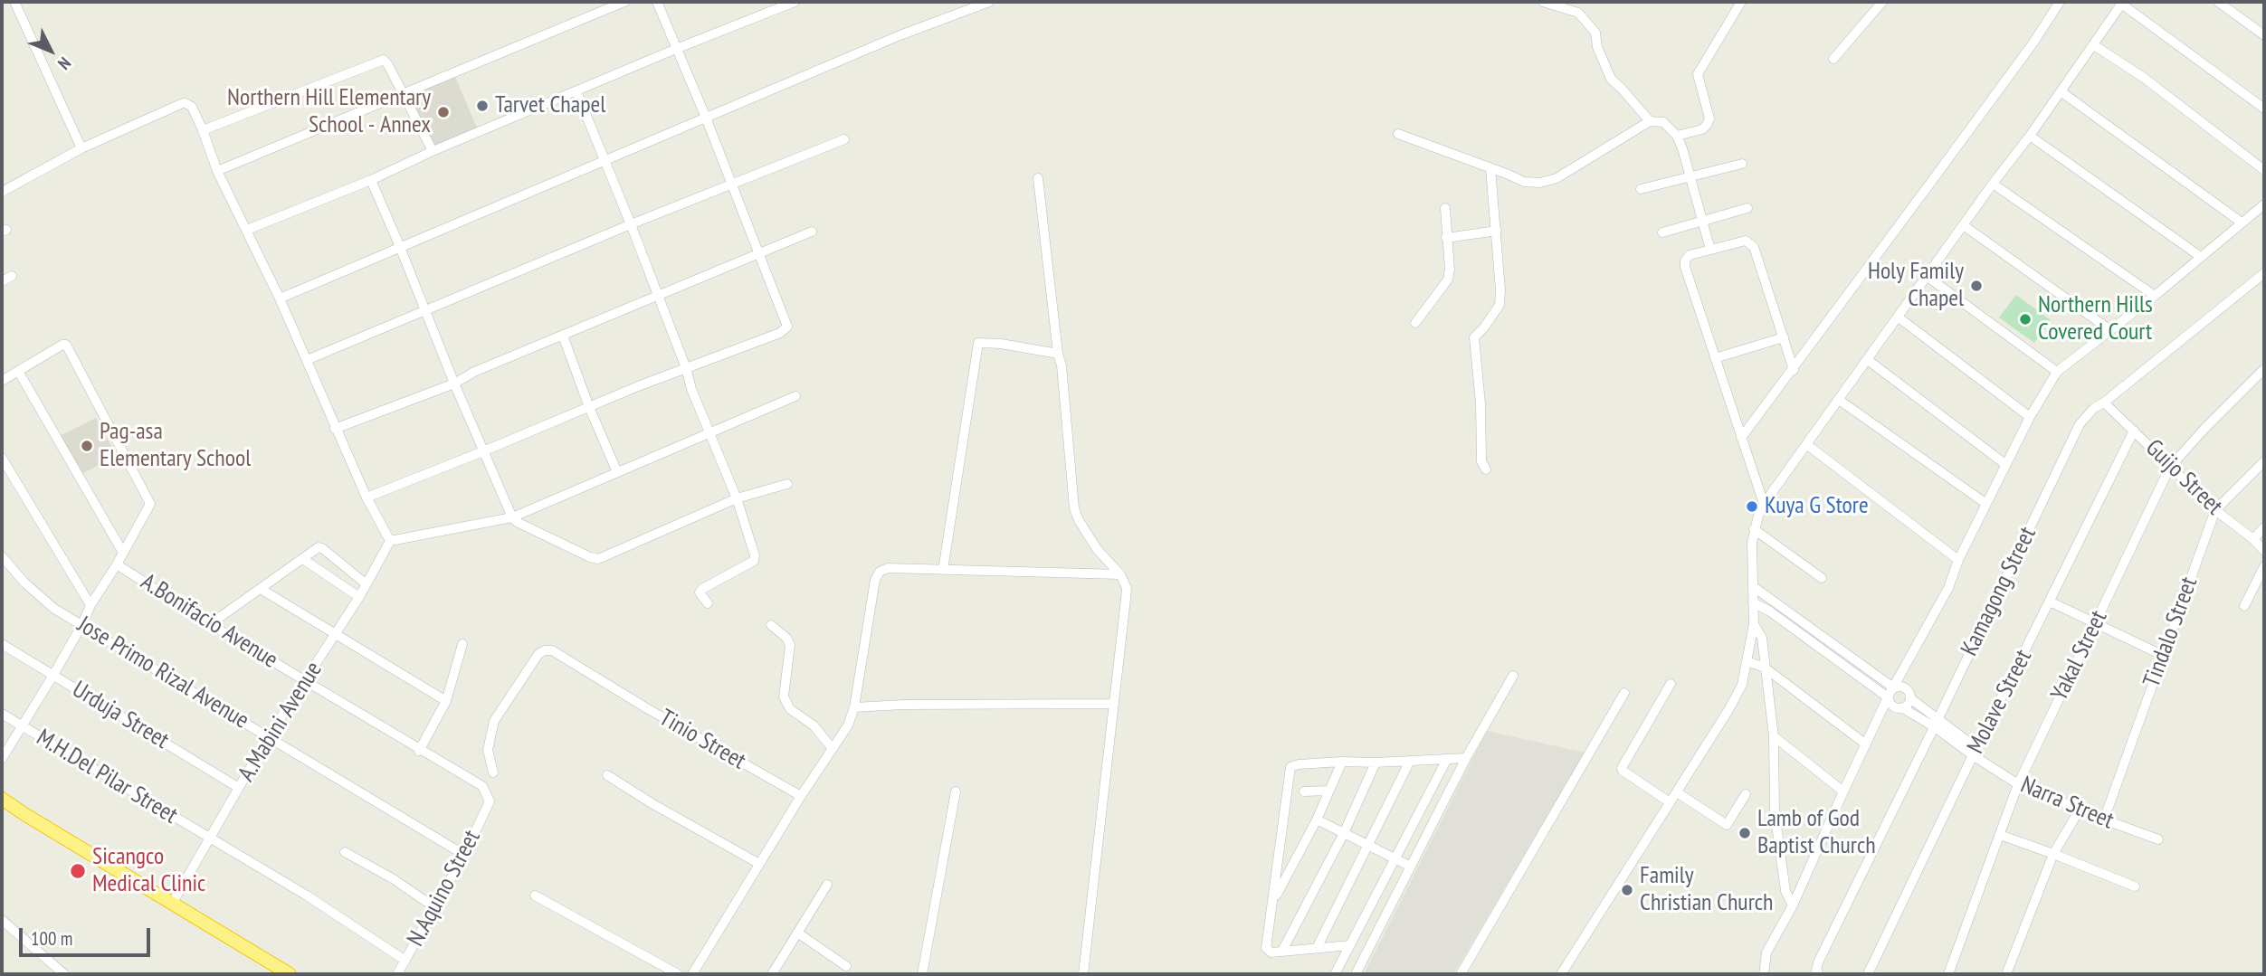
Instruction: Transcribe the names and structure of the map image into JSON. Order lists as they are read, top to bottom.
{
  "streets": {
    "street": [
      "Guijo Street",
      "Kamagong Street",
      "A.Bonifacio Avenue",
      "Tindalo Street",
      "Yakal Street",
      "Jose Primo Rizal Avenue",
      "Molave Street",
      "Urduja Street",
      "A.Mabini Avenue",
      "Tinio Street",
      "M.H.Del Pilar Street",
      "Narra Street",
      "N.Aquino Street"
    ]
  },
  "crossings": [
    ["Guijo Street", "Kamagong Street"],
    ["Guijo Street", "Tindalo Street"],
    ["Guijo Street", "Yakal Street"],
    ["Guijo Street", "Molave Street"],
    ["Kamagong Street", "Narra Street"],
    ["A.Bonifacio Avenue", "A.Mabini Avenue"],
    ["A.Bonifacio Avenue", "N.Aquino Street"],
    ["Tindalo Street", "Narra Street"],
    ["Yakal Street", "Narra Street"],
    ["Jose Primo Rizal Avenue", "A.Mabini Avenue"],
    ["Jose Primo Rizal Avenue", "N.Aquino Street"],
    ["Molave Street", "Narra Street"],
    ["Urduja Street", "A.Mabini Avenue"],
    ["A.Mabini Avenue", "M.H.Del Pilar Street"],
    ["M.H.Del Pilar Street", "N.Aquino Street"]
  ],
  "places": [
    "Tarvet Chapel",
    "Northern Hill Elementary School - Annex",
    "Holy Family Chapel",
    "Northern Hills Covered Court",
    "Pag-asa Elementary School",
    "Kuya G Store",
    "Lamb of God Baptist Church",
    "Sicangco Medical Clinic",
    "Family Christian Church"
  ],
  "scale_bar": "100 m",
  "north": "bottom right"
}
